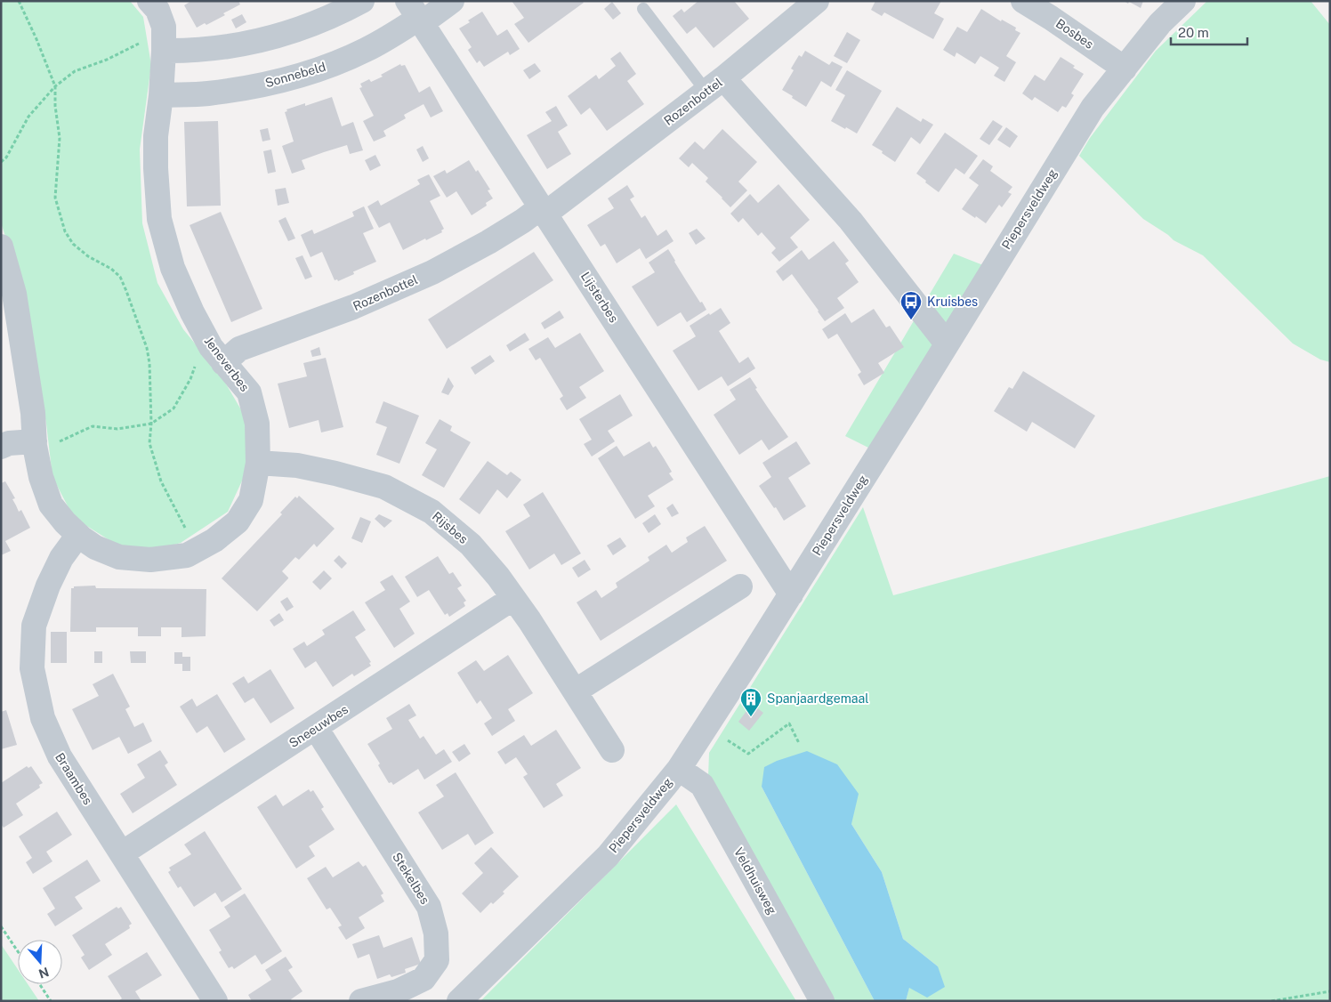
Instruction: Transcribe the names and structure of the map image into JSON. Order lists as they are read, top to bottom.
{
  "streets": {
    "street": [
      "Bosbes",
      "Sonnebeld",
      "Rozenbottel",
      "Piepersveldweg",
      "Lijsterbes",
      "Jeneverbes",
      "Rijsbes",
      "Sneeuwbes",
      "Braambes",
      "Stekelbes",
      "Veldhuisweg"
    ]
  },
  "crossings": [
    ["Bosbes", "Piepersveldweg"],
    ["Sonnebeld", "Lijsterbes"],
    ["Sonnebeld", "Jeneverbes"],
    ["Rozenbottel", "Lijsterbes"],
    ["Rozenbottel", "Jeneverbes"],
    ["Piepersveldweg", "Lijsterbes"],
    ["Piepersveldweg", "Veldhuisweg"],
    ["Jeneverbes", "Rijsbes"],
    ["Jeneverbes", "Braambes"],
    ["Rijsbes", "Sneeuwbes"],
    ["Sneeuwbes", "Braambes"],
    ["Sneeuwbes", "Stekelbes"]
  ],
  "places": {
    "bus stop": ["Kruisbes"],
    "building": ["Spanjaardgemaal"]
  },
  "scale_bar": "20 m",
  "north": "bottom"
}
